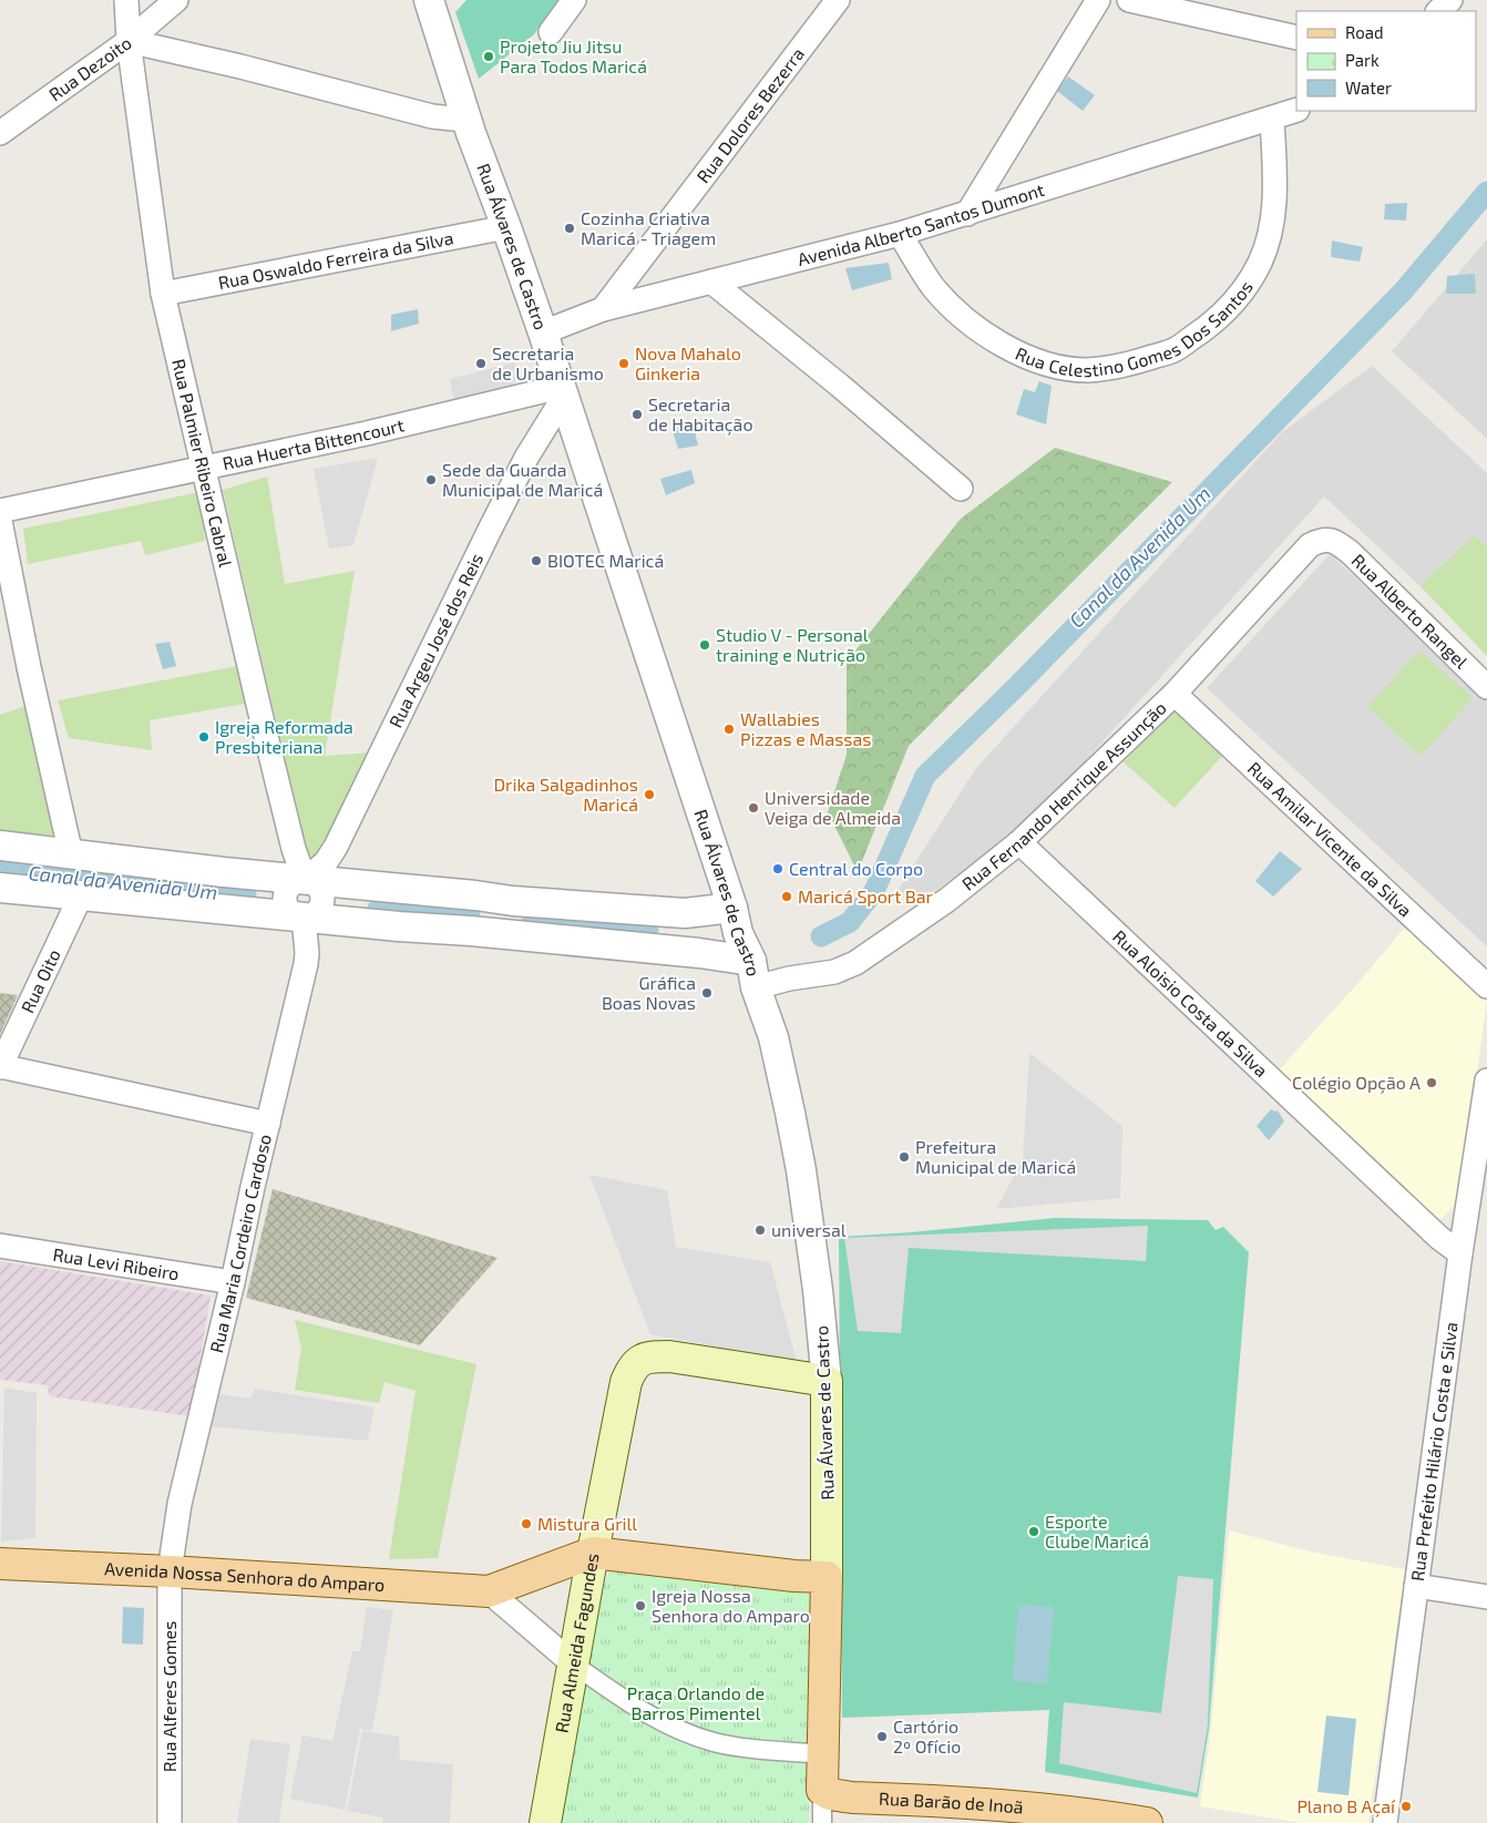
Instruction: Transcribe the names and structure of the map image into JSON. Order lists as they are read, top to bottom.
{
  "streets": {
    "main road": [
      "Rua Álvares de Castro",
      "Avenida Nossa Senhora do Amparo",
      "Rua Almeida Fagundes",
      "Rua Barão de Inoã"
    ],
    "street": [
      "Rua Dezoito",
      "Rua Dolores Bezerra",
      "Avenida Alberto Santos Dumont",
      "Rua Oswaldo Ferreira da Silva",
      "Rua Celestino Gomes Dos Santos",
      "Rua Huerta Bittencourt",
      "Rua Palmier Ribeiro Cabral",
      "Rua Alberto Rangel",
      "Rua Argeu José dos Reis",
      "Rua Fernando Henrique Assunção",
      "Rua Amilar Vicente da Silva",
      "Rua Oito",
      "Rua Aloisio Costa da Silva",
      "Rua Maria Cordeiro Cardoso",
      "Rua Levi Ribeiro",
      "Rua Prefeito Hilário Costa e Silva",
      "Rua Alferes Gomes"
    ]
  },
  "crossings": [
    ["Rua Dezoito", "Rua Palmier Ribeiro Cabral"],
    ["Rua Dolores Bezerra", "Avenida Alberto Santos Dumont"],
    ["Avenida Alberto Santos Dumont", "Rua Álvares de Castro"],
    ["Avenida Alberto Santos Dumont", "Rua Celestino Gomes Dos Santos"],
    ["Rua Álvares de Castro", "Rua Oswaldo Ferreira da Silva"],
    ["Rua Álvares de Castro", "Rua Huerta Bittencourt"],
    ["Rua Álvares de Castro", "Rua Argeu José dos Reis"],
    ["Rua Álvares de Castro", "Rua Fernando Henrique Assunção"],
    ["Rua Álvares de Castro", "Rua Almeida Fagundes"],
    ["Rua Álvares de Castro", "Rua Barão de Inoã"],
    ["Rua Oswaldo Ferreira da Silva", "Rua Palmier Ribeiro Cabral"],
    ["Rua Huerta Bittencourt", "Rua Palmier Ribeiro Cabral"],
    ["Rua Huerta Bittencourt", "Rua Argeu José dos Reis"],
    ["Rua Palmier Ribeiro Cabral", "Rua Argeu José dos Reis"],
    ["Rua Alberto Rangel", "Rua Fernando Henrique Assunção"],
    ["Rua Fernando Henrique Assunção", "Rua Amilar Vicente da Silva"],
    ["Rua Fernando Henrique Assunção", "Rua Aloisio Costa da Silva"],
    ["Rua Aloisio Costa da Silva", "Rua Prefeito Hilário Costa e Silva"],
    ["Rua Maria Cordeiro Cardoso", "Rua Levi Ribeiro"],
    ["Rua Maria Cordeiro Cardoso", "Avenida Nossa Senhora do Amparo"],
    ["Rua Maria Cordeiro Cardoso", "Rua Alferes Gomes"],
    ["Avenida Nossa Senhora do Amparo", "Rua Almeida Fagundes"],
    ["Avenida Nossa Senhora do Amparo", "Rua Alferes Gomes"]
  ],
  "water": ["Canal da Avenida Um"],
  "parks": ["Praça Orlando de Barros Pimentel"],
  "places": [
    "Projeto Jiu Jitsu Para Todos Maricá",
    "Cozinha Criativa Maricá - Triagem",
    "Secretaria de Urbanismo",
    "Nova Mahalo Ginkeria",
    "Secretaria de Habitação",
    "Sede da Guarda Municipal de Maricá",
    "BIOTEC Maricá",
    "Studio V - Personal training e Nutrição",
    "Wallabies Pizzas e Massas",
    "Igreja Reformada Presbiteriana",
    "Drika Salgadinhos Maricá",
    "Universidade Veiga de Almeida",
    "Central do Corpo",
    "Maricá Sport Bar",
    "Gráfica Boas Novas",
    "Colégio Opção A",
    "Prefeitura Municipal de Maricá",
    "universal",
    "Mistura Grill",
    "Esporte Clube Maricá",
    "Igreja Nossa Senhora do Amparo",
    "Cartório 2º Ofício",
    "Plano B Açaí"
  ],
  "legend": ["Road", "Park", "Water"]
}
